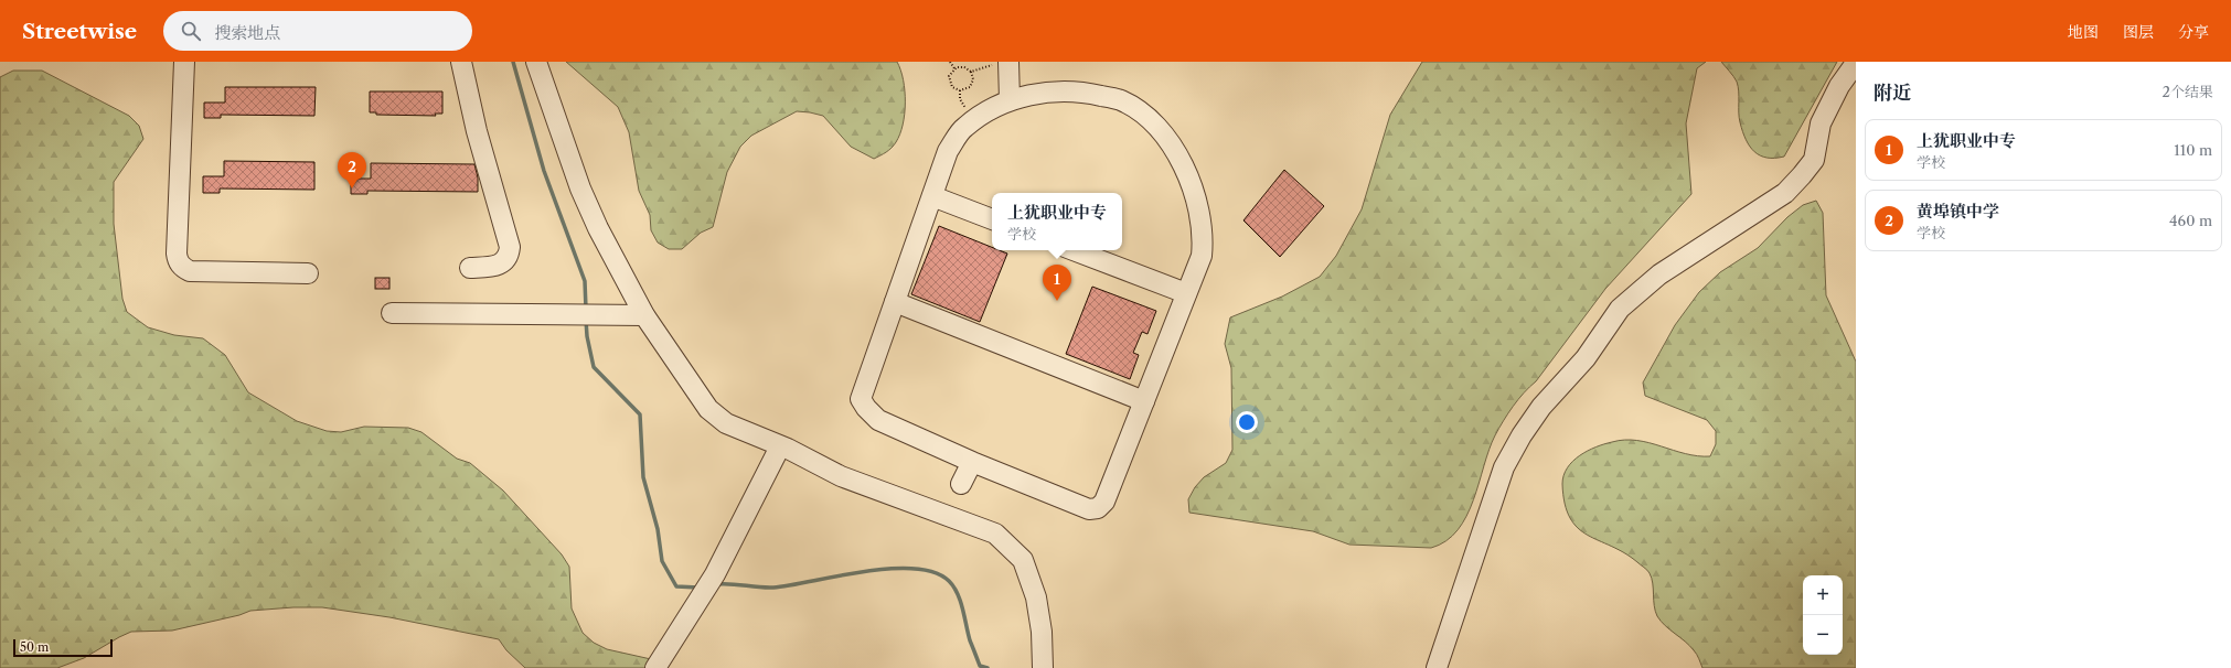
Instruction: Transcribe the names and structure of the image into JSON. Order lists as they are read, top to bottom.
{
  "scale_bar": "50 m",
  "page": {
    "header": "Streetwise",
    "search": "搜索地点",
    "nav": ["地图", "图层", "分享"],
    "heading": ["附近", "2个结果"],
    "list": [
      {
        "mark": "1",
        "name": "上犹职业中专",
        "note": "学校",
        "value": "110 m"
      },
      {
        "mark": "2",
        "name": "黄埠镇中学",
        "note": "学校",
        "value": "460 m"
      }
    ],
    "pins": ["2", "1"],
    "popup": ["上犹职业中专", "学校"],
    "map_buttons": ["+", "−"],
    "scale": "50 m"
  }
}
